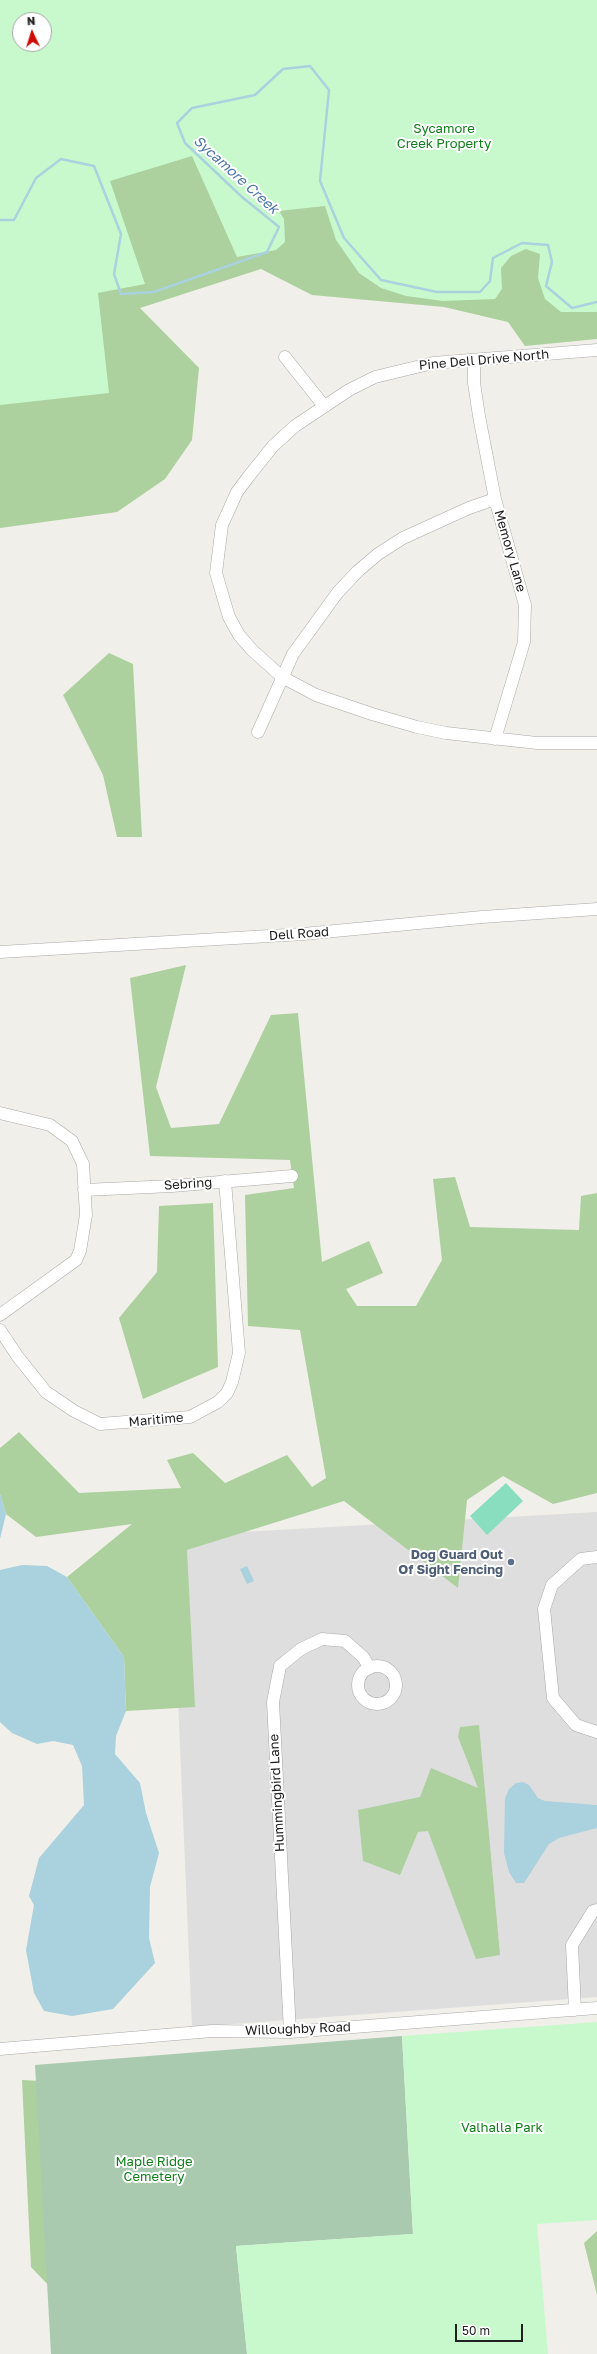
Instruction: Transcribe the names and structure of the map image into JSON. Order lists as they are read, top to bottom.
{
  "streets": {
    "street": [
      "Pine Dell Drive North",
      "Memory Lane",
      "Dell Road",
      "Sebring",
      "Maritime",
      "Hummingbird Lane",
      "Willoughby Road"
    ]
  },
  "crossings": [
    ["Pine Dell Drive North", "Memory Lane"],
    ["Sebring", "Maritime"],
    ["Hummingbird Lane", "Willoughby Road"]
  ],
  "water": ["Sycamore Creek"],
  "parks": ["Sycamore Creek Property", "Valhalla Park", "Maple Ridge Cemetery"],
  "places": ["Dog Guard Out Of Sight Fencing"],
  "scale_bar": "50 m",
  "north": "top"
}
